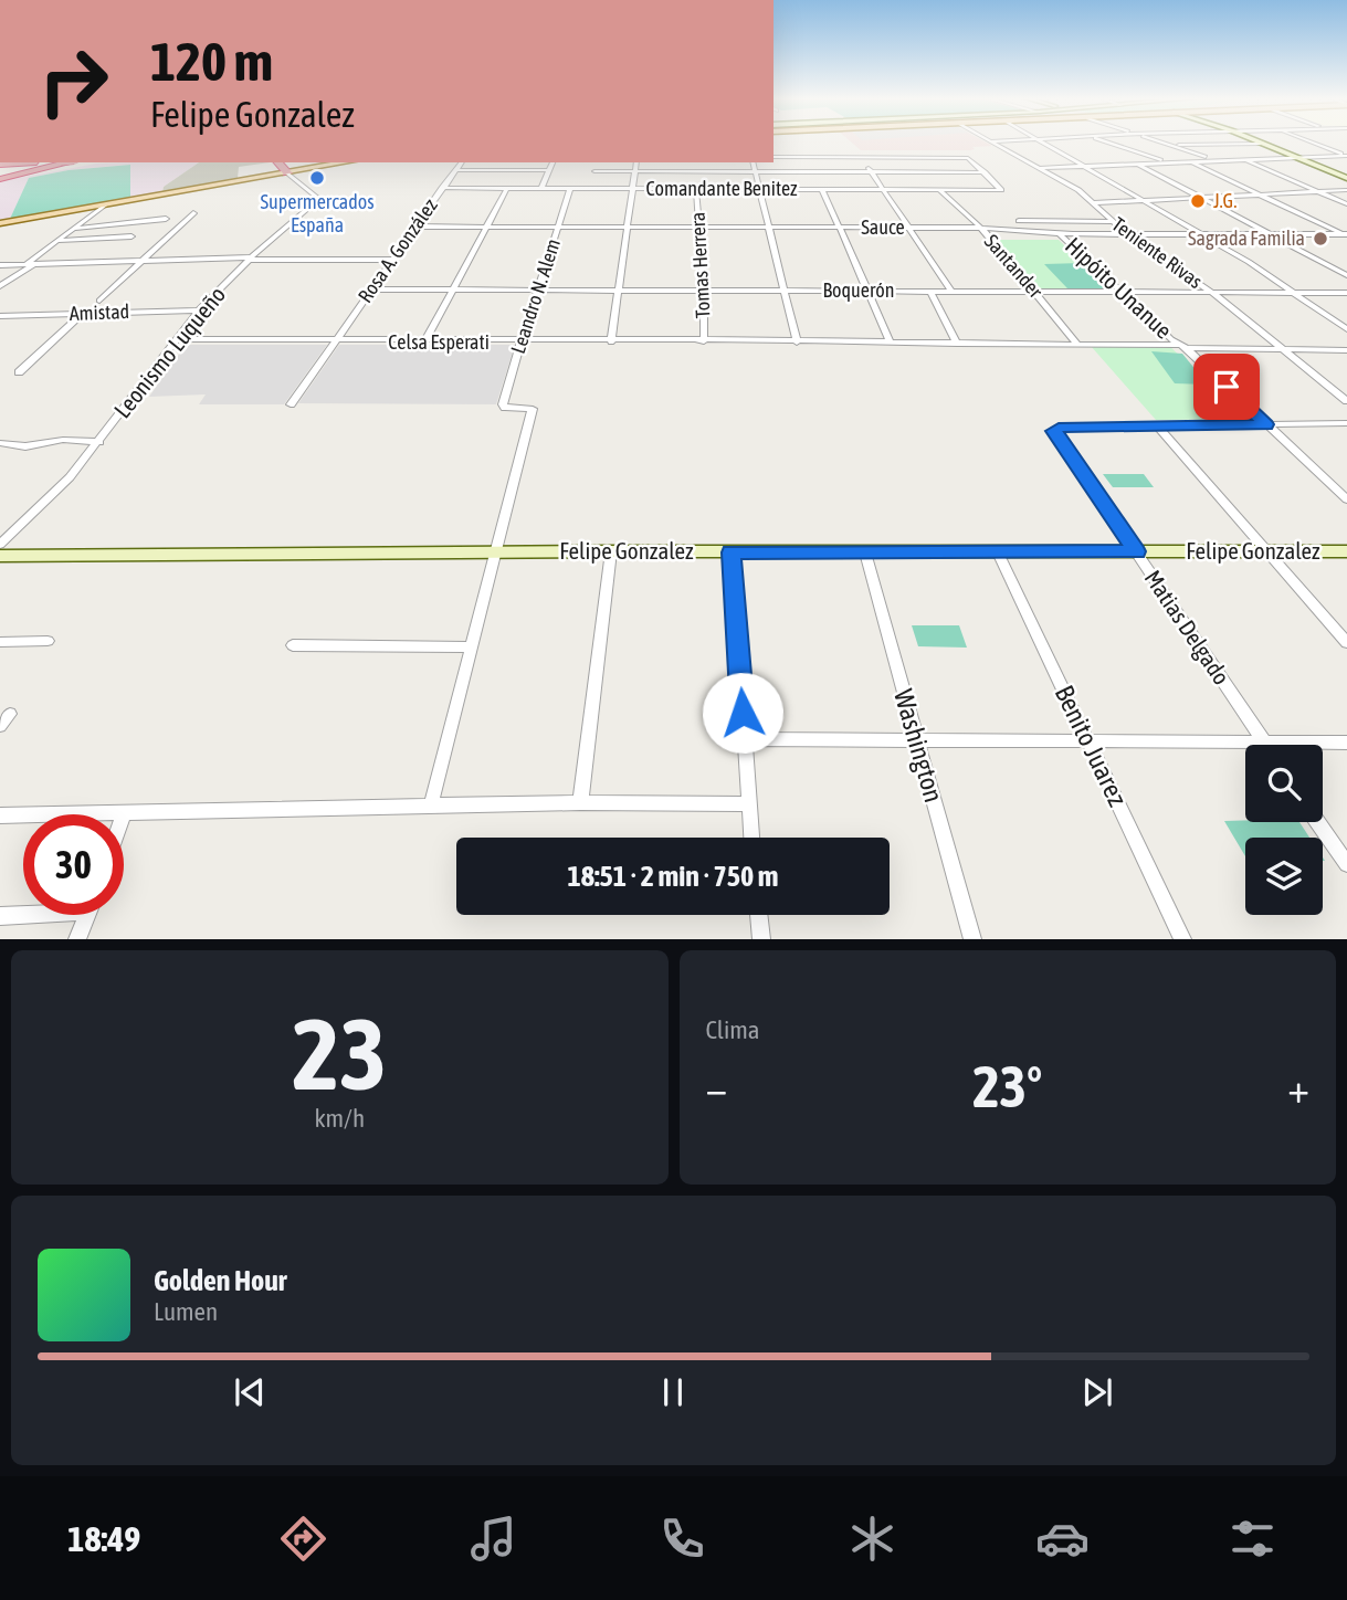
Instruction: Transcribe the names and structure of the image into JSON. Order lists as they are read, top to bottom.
{
  "streets": {
    "street": [
      "Comandante Benitez",
      "Sauce",
      "Rosa A. González",
      "Teniente Rivas",
      "Tomas Herrera",
      "Santander",
      "Hipóito Unanue",
      "Boquerón",
      "Leandro N. Alem",
      "Amistad",
      "Celsa Esperati",
      "Leonismo Luqueño",
      "Felipe Gonzalez",
      "Matias Delgado",
      "Washington",
      "Benito Juarez"
    ]
  },
  "crossings": [
    ["Comandante Benitez", "Rosa A. González"],
    ["Comandante Benitez", "Tomas Herrera"],
    ["Comandante Benitez", "Santander"],
    ["Comandante Benitez", "Leandro N. Alem"],
    ["Sauce", "Rosa A. González"],
    ["Sauce", "Teniente Rivas"],
    ["Sauce", "Tomas Herrera"],
    ["Sauce", "Santander"],
    ["Sauce", "Hipóito Unanue"],
    ["Sauce", "Leandro N. Alem"],
    ["Rosa A. González", "Boquerón"],
    ["Rosa A. González", "Celsa Esperati"],
    ["Teniente Rivas", "Boquerón"],
    ["Tomas Herrera", "Boquerón"],
    ["Tomas Herrera", "Celsa Esperati"],
    ["Santander", "Boquerón"],
    ["Santander", "Celsa Esperati"],
    ["Hipóito Unanue", "Boquerón"],
    ["Hipóito Unanue", "Celsa Esperati"],
    ["Boquerón", "Leandro N. Alem"],
    ["Leandro N. Alem", "Celsa Esperati"],
    ["Leandro N. Alem", "Felipe Gonzalez"],
    ["Amistad", "Leonismo Luqueño"],
    ["Celsa Esperati", "Leonismo Luqueño"],
    ["Felipe Gonzalez", "Matias Delgado"],
    ["Felipe Gonzalez", "Washington"],
    ["Felipe Gonzalez", "Benito Juarez"]
  ],
  "places": ["Supermercados España", "J.G.", "Sagrada Familia"],
  "page": {
    "turn": ["120 m", "Felipe Gonzalez"],
    "limit": "30",
    "trip": "18:51 · 2 min · 750 m",
    "tile": [
      ["23", "km/h"],
      "Clima"
    ],
    "heat": ["−", "23°", "+"],
    "song": ["Golden Hour", "Lumen"],
    "tabs": "18:49"
  }
}
